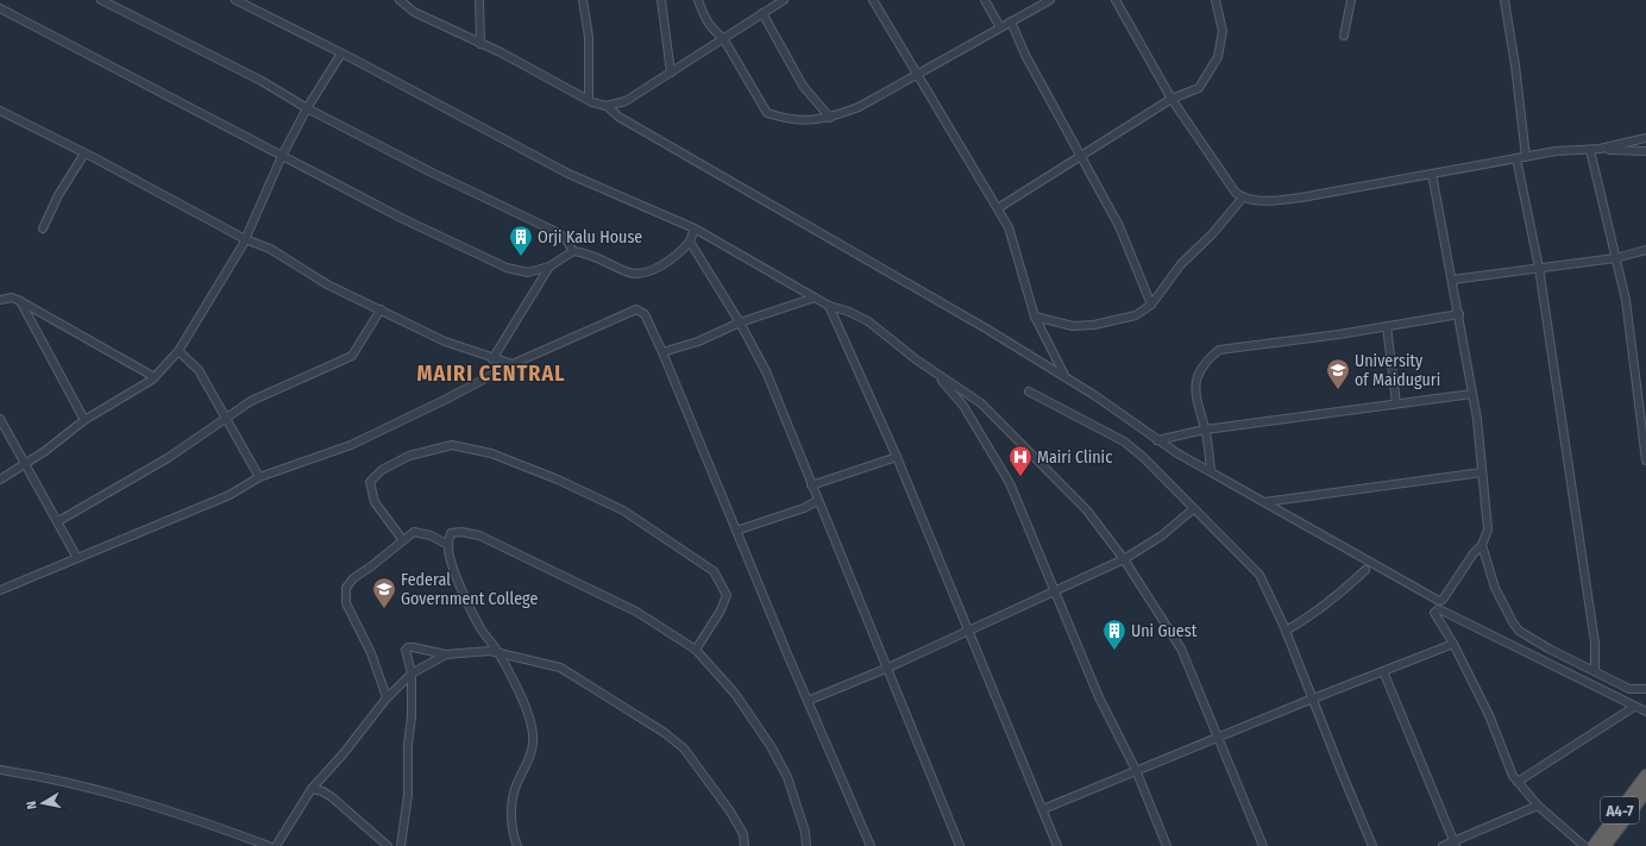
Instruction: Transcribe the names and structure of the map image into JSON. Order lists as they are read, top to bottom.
{
  "streets": {
    "highway": ["A4-7"]
  },
  "districts": ["MAIRI CENTRAL"],
  "places": {
    "building": ["Orji Kalu House", "Uni Guest"],
    "school or university": ["University of Maiduguri", "Federal Government College"],
    "hospital": ["Mairi Clinic"]
  },
  "north": "left"
}
